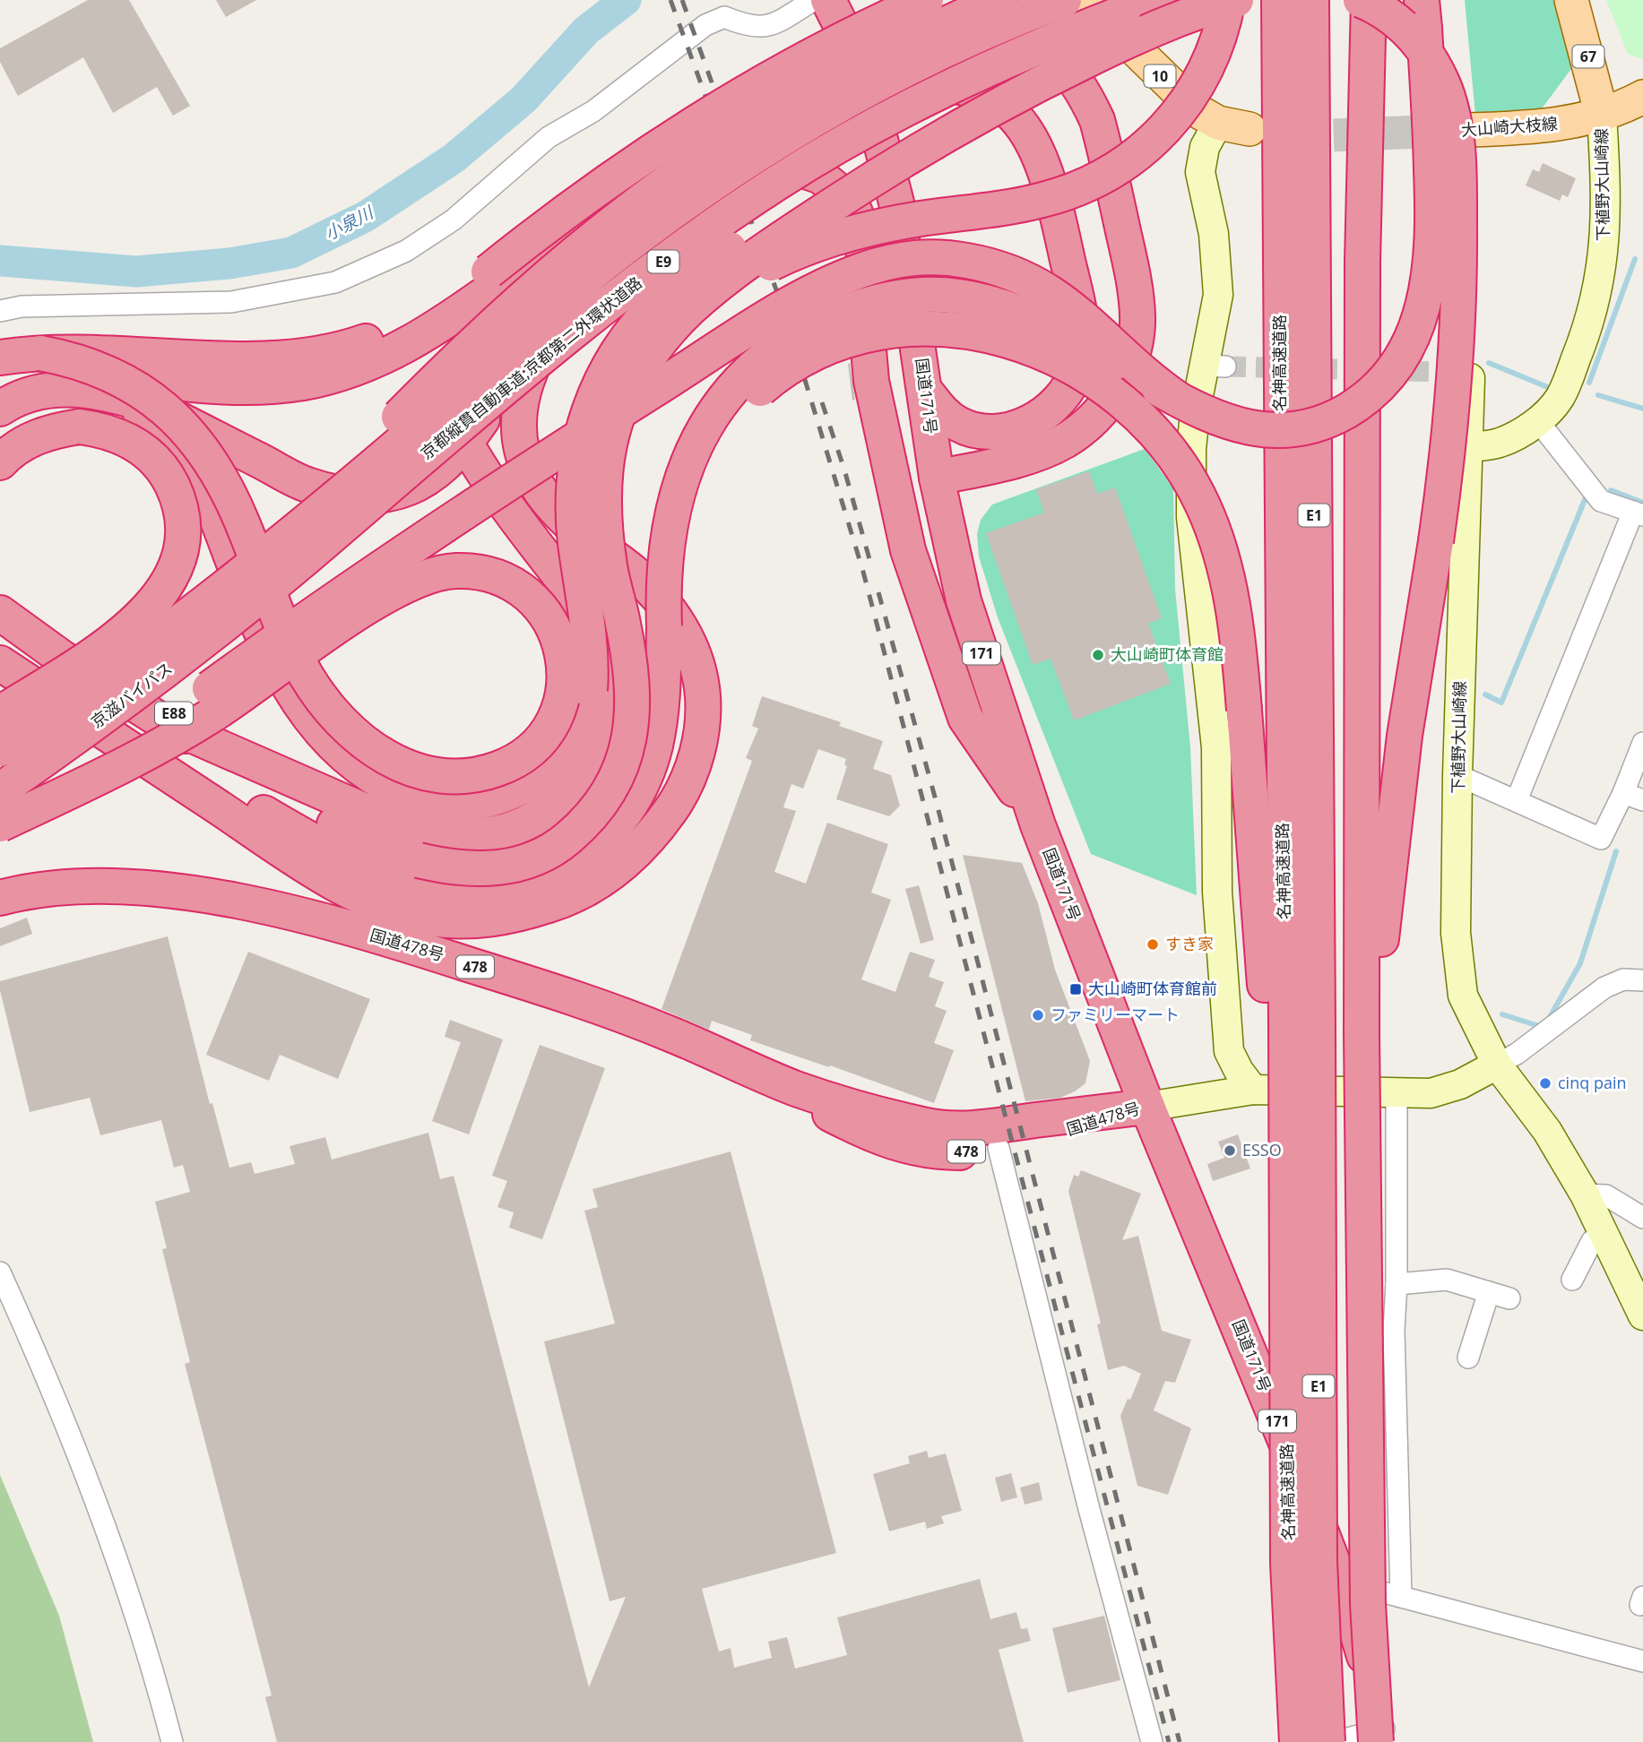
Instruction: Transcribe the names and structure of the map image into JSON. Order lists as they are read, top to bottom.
{
  "streets": {
    "highway": [
      "E9",
      "名神高速道路",
      "京都縦貫自動車道;京都第二外環状道路",
      "国道171号",
      "E1",
      "171",
      "京滋バイパス",
      "E88",
      "国道478号",
      "478"
    ],
    "main road": ["67", "10", "大山崎大枝線"],
    "street": ["下植野大山崎線"]
  },
  "crossings": [
    ["67", "大山崎大枝線"],
    ["67", "下植野大山崎線"],
    ["大山崎大枝線", "下植野大山崎線"],
    ["京都縦貫自動車道;京都第二外環状道路", "京滋バイパス"],
    ["国道171号", "国道478号"]
  ],
  "water": ["小泉川"],
  "places": {
    "other": [
      "大山崎町体育館",
      "すき家",
      "ファミリーマート",
      "cinq pain",
      "ESSO"
    ],
    "transit": ["大山崎町体育館前"]
  }
}
